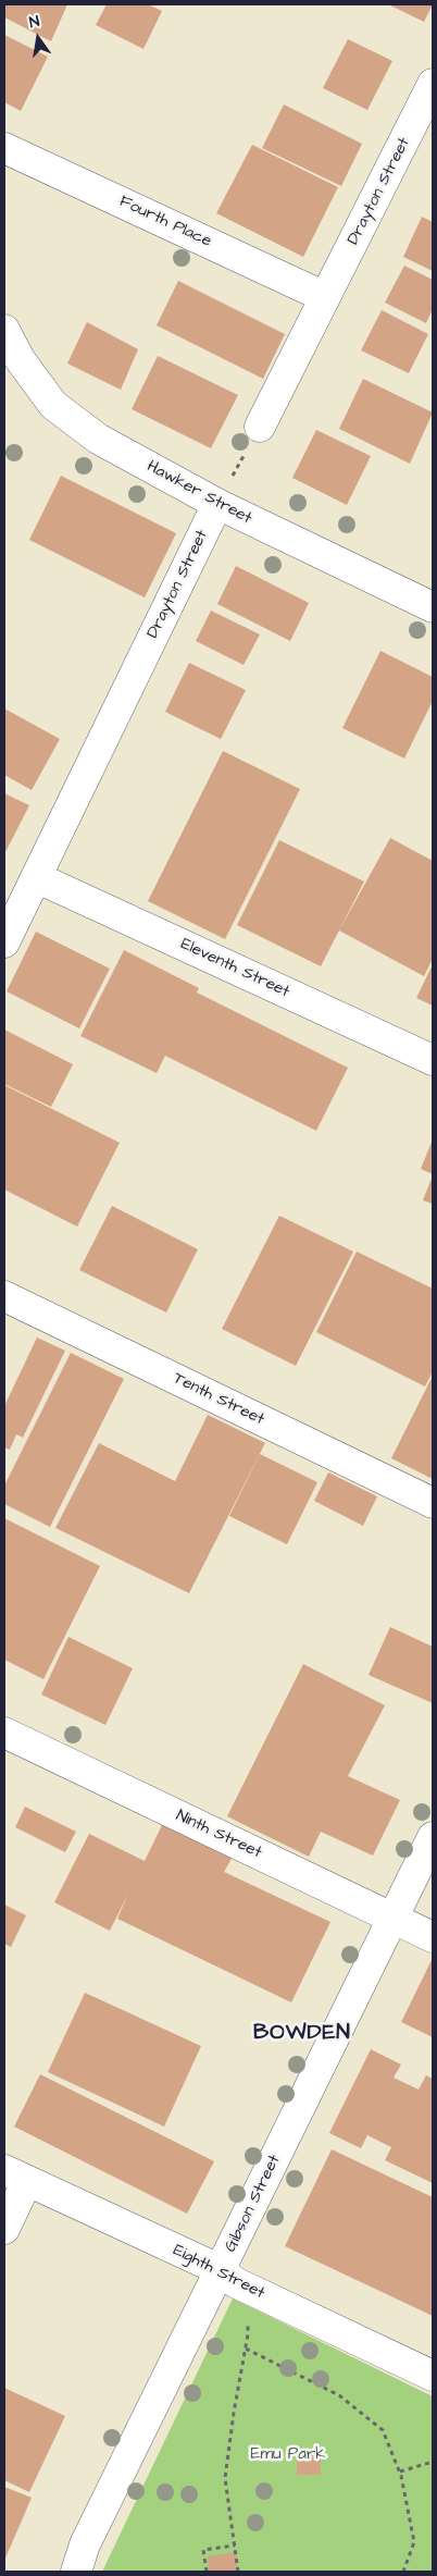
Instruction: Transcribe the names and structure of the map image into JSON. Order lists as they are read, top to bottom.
{
  "streets": {
    "street": [
      "Drayton Street",
      "Fourth Place",
      "Hawker Street",
      "Eleventh Street",
      "Tenth Street",
      "Ninth Street",
      "Gibson Street",
      "Eighth Street"
    ]
  },
  "crossings": [
    ["Drayton Street", "Fourth Place"],
    ["Drayton Street", "Hawker Street"],
    ["Drayton Street", "Eleventh Street"],
    ["Ninth Street", "Gibson Street"],
    ["Gibson Street", "Eighth Street"]
  ],
  "districts": ["BOWDEN"],
  "parks": ["Emu Park"],
  "north": "top"
}
